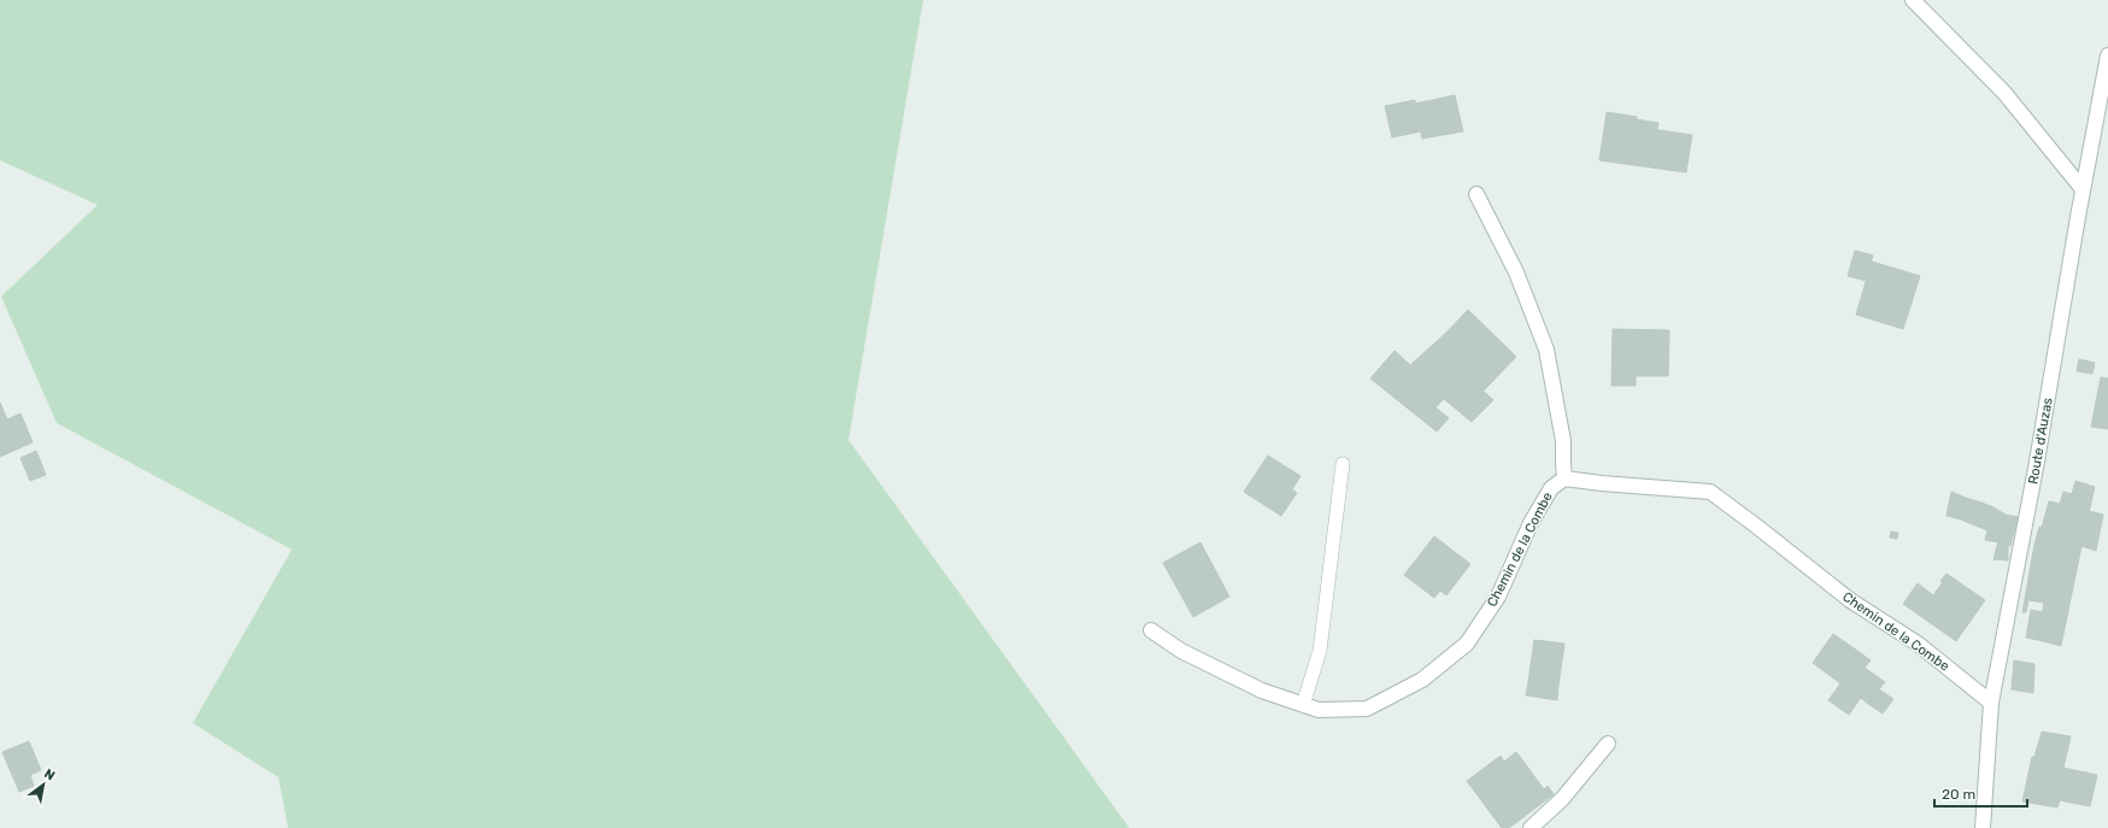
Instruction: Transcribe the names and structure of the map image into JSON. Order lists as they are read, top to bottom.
{
  "streets": {
    "street": ["Route d'Auzas", "Chemin de la Combe"]
  },
  "crossings": [
    ["Route d'Auzas", "Chemin de la Combe"]
  ],
  "scale_bar": "20 m",
  "north": "top right"
}
